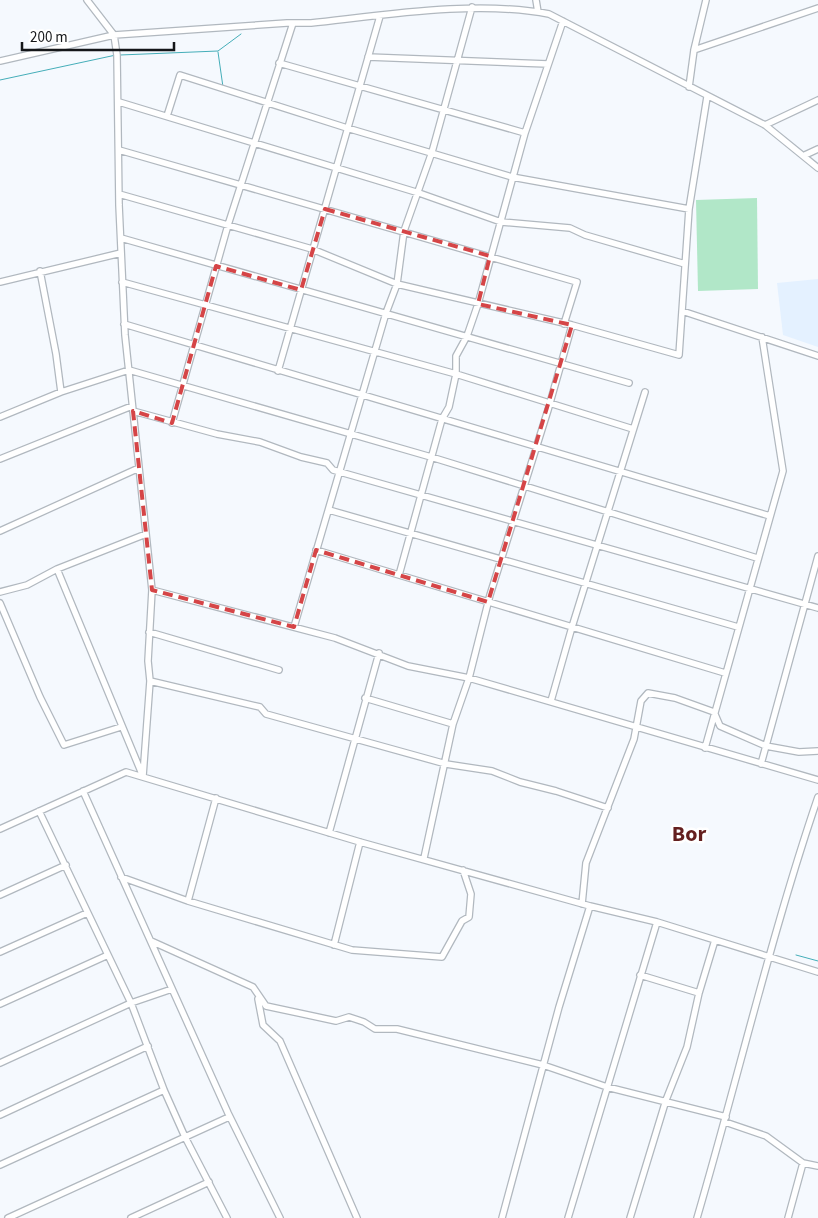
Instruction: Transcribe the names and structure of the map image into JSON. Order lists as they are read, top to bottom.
{
  "districts": ["Bor"],
  "scale_bar": "200 m"
}
